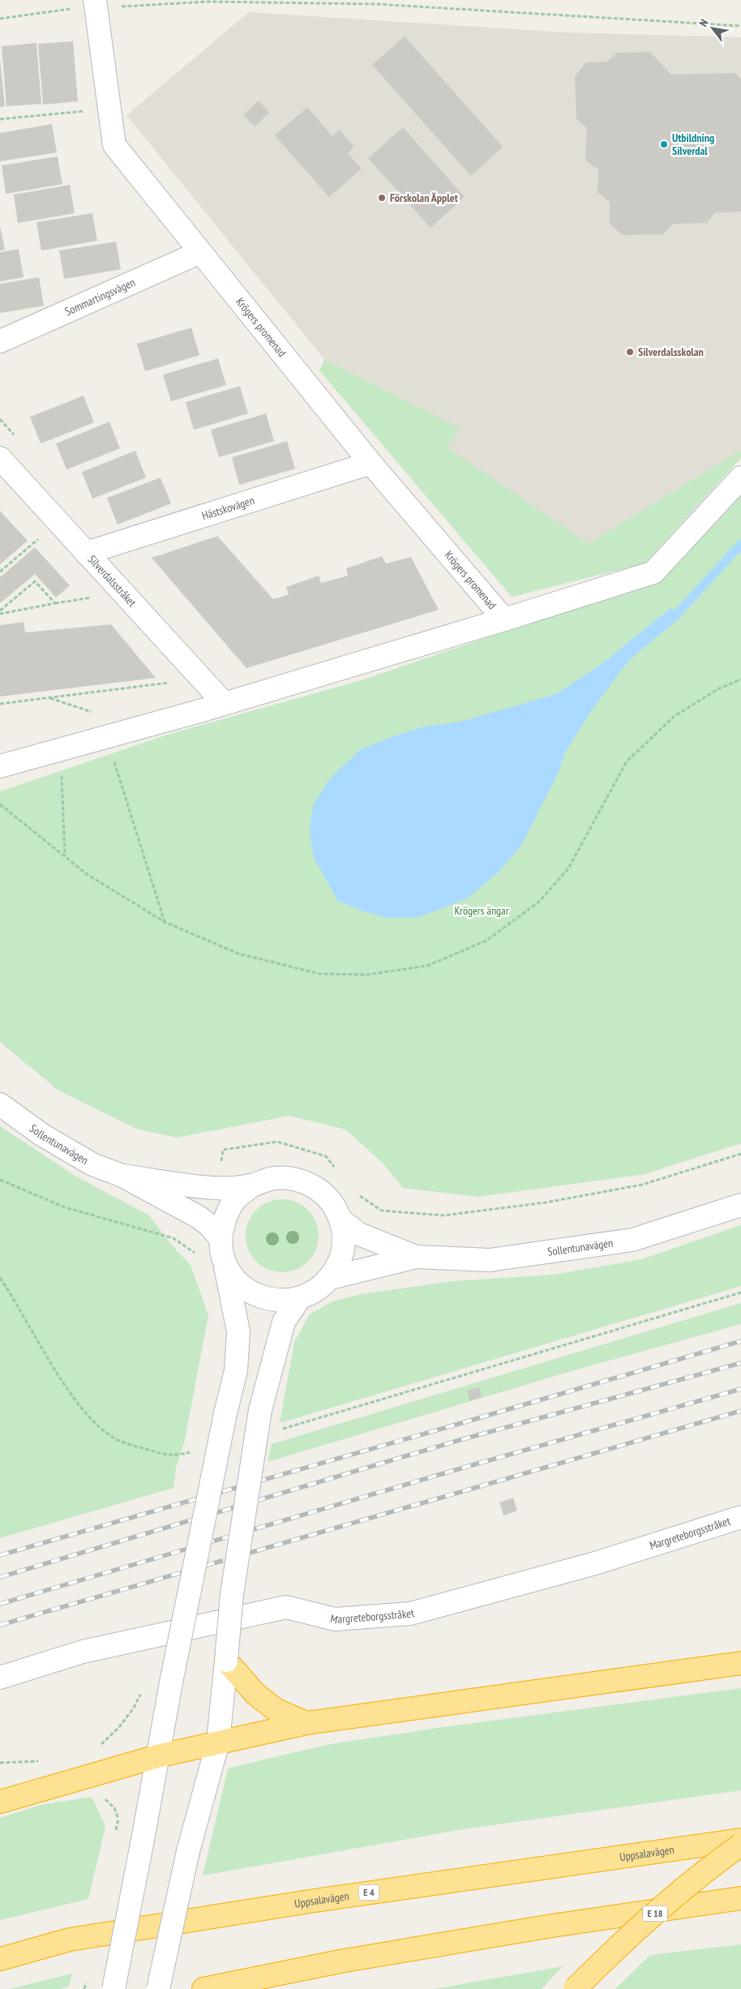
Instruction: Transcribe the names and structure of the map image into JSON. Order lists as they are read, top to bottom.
{
  "streets": {
    "highway": ["Uppsalavägen", "E 4", "E 18"],
    "street": [
      "Sommartingsvägen",
      "Krögers promenad",
      "Hästskovägen",
      "Silverdalsstråket",
      "Sollentunavägen",
      "Margreteborgsstråket"
    ]
  },
  "crossings": [
    ["Sommartingsvägen", "Krögers promenad"],
    ["Krögers promenad", "Hästskovägen"],
    ["Hästskovägen", "Silverdalsstråket"]
  ],
  "parks": ["Krögers ängar"],
  "places": ["Utbildning Silverdal", "Förskolan Äpplet", "Silverdalsskolan"],
  "north": "top left"
}
